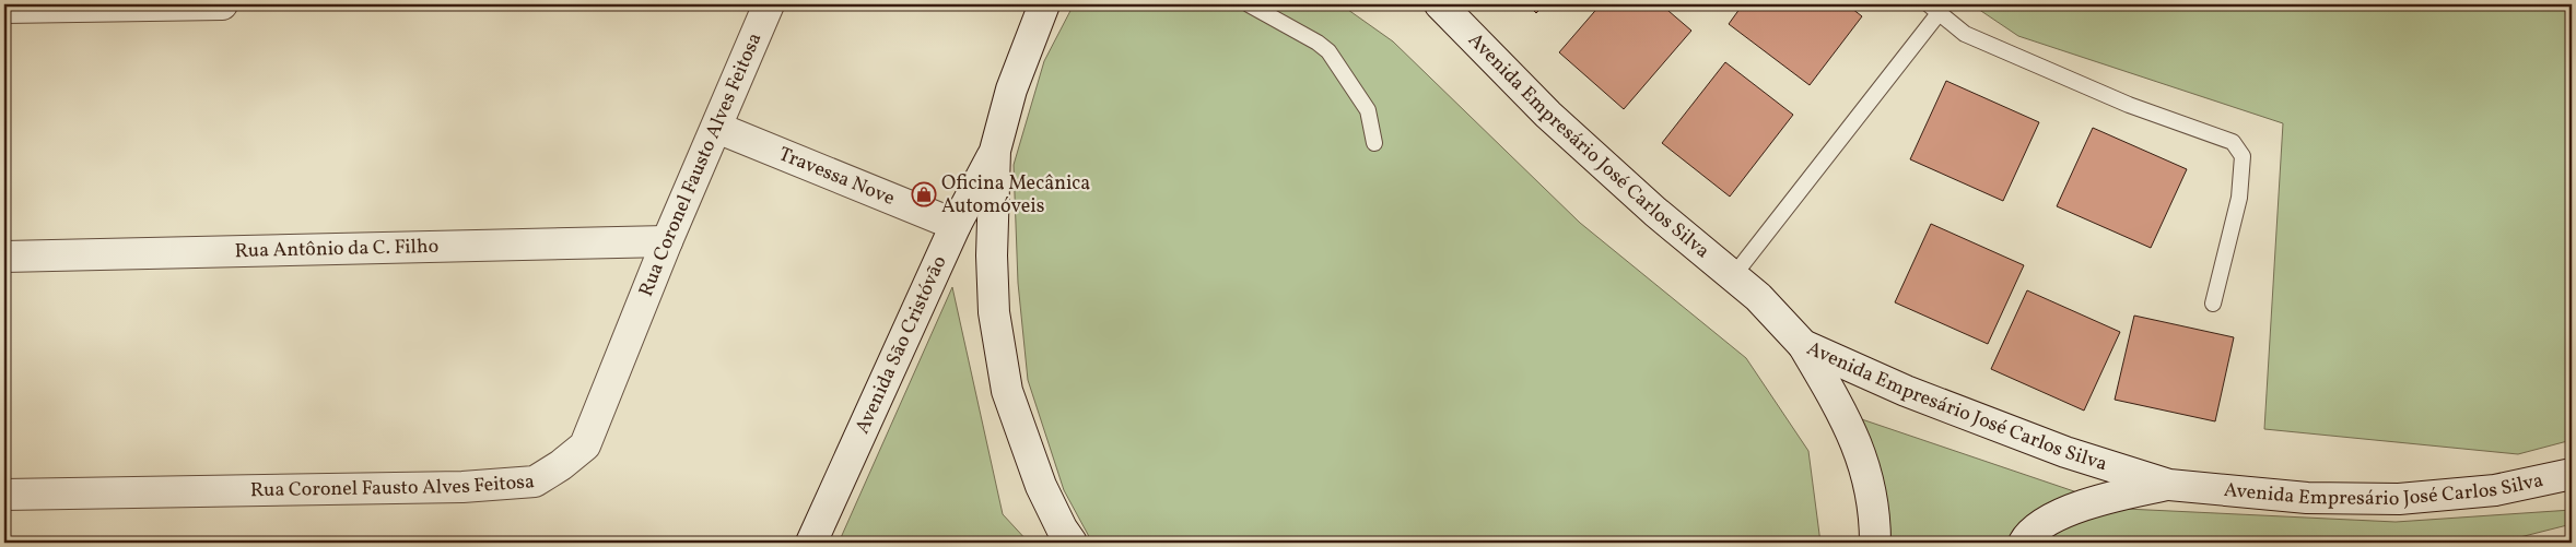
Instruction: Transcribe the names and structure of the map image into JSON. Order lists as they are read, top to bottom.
{
  "streets": {
    "street": [
      "Avenida Empresário José Carlos Silva",
      "Rua Coronel Fausto Alves Feitosa",
      "Travessa Nove",
      "Rua Antônio da C. Filho",
      "Avenida São Cristóvão"
    ]
  },
  "crossings": [
    ["Rua Coronel Fausto Alves Feitosa", "Travessa Nove"],
    ["Rua Coronel Fausto Alves Feitosa", "Rua Antônio da C. Filho"],
    ["Travessa Nove", "Avenida São Cristóvão"]
  ],
  "places": {
    "shop": ["Oficina Mecânica Automóveis"]
  }
}
